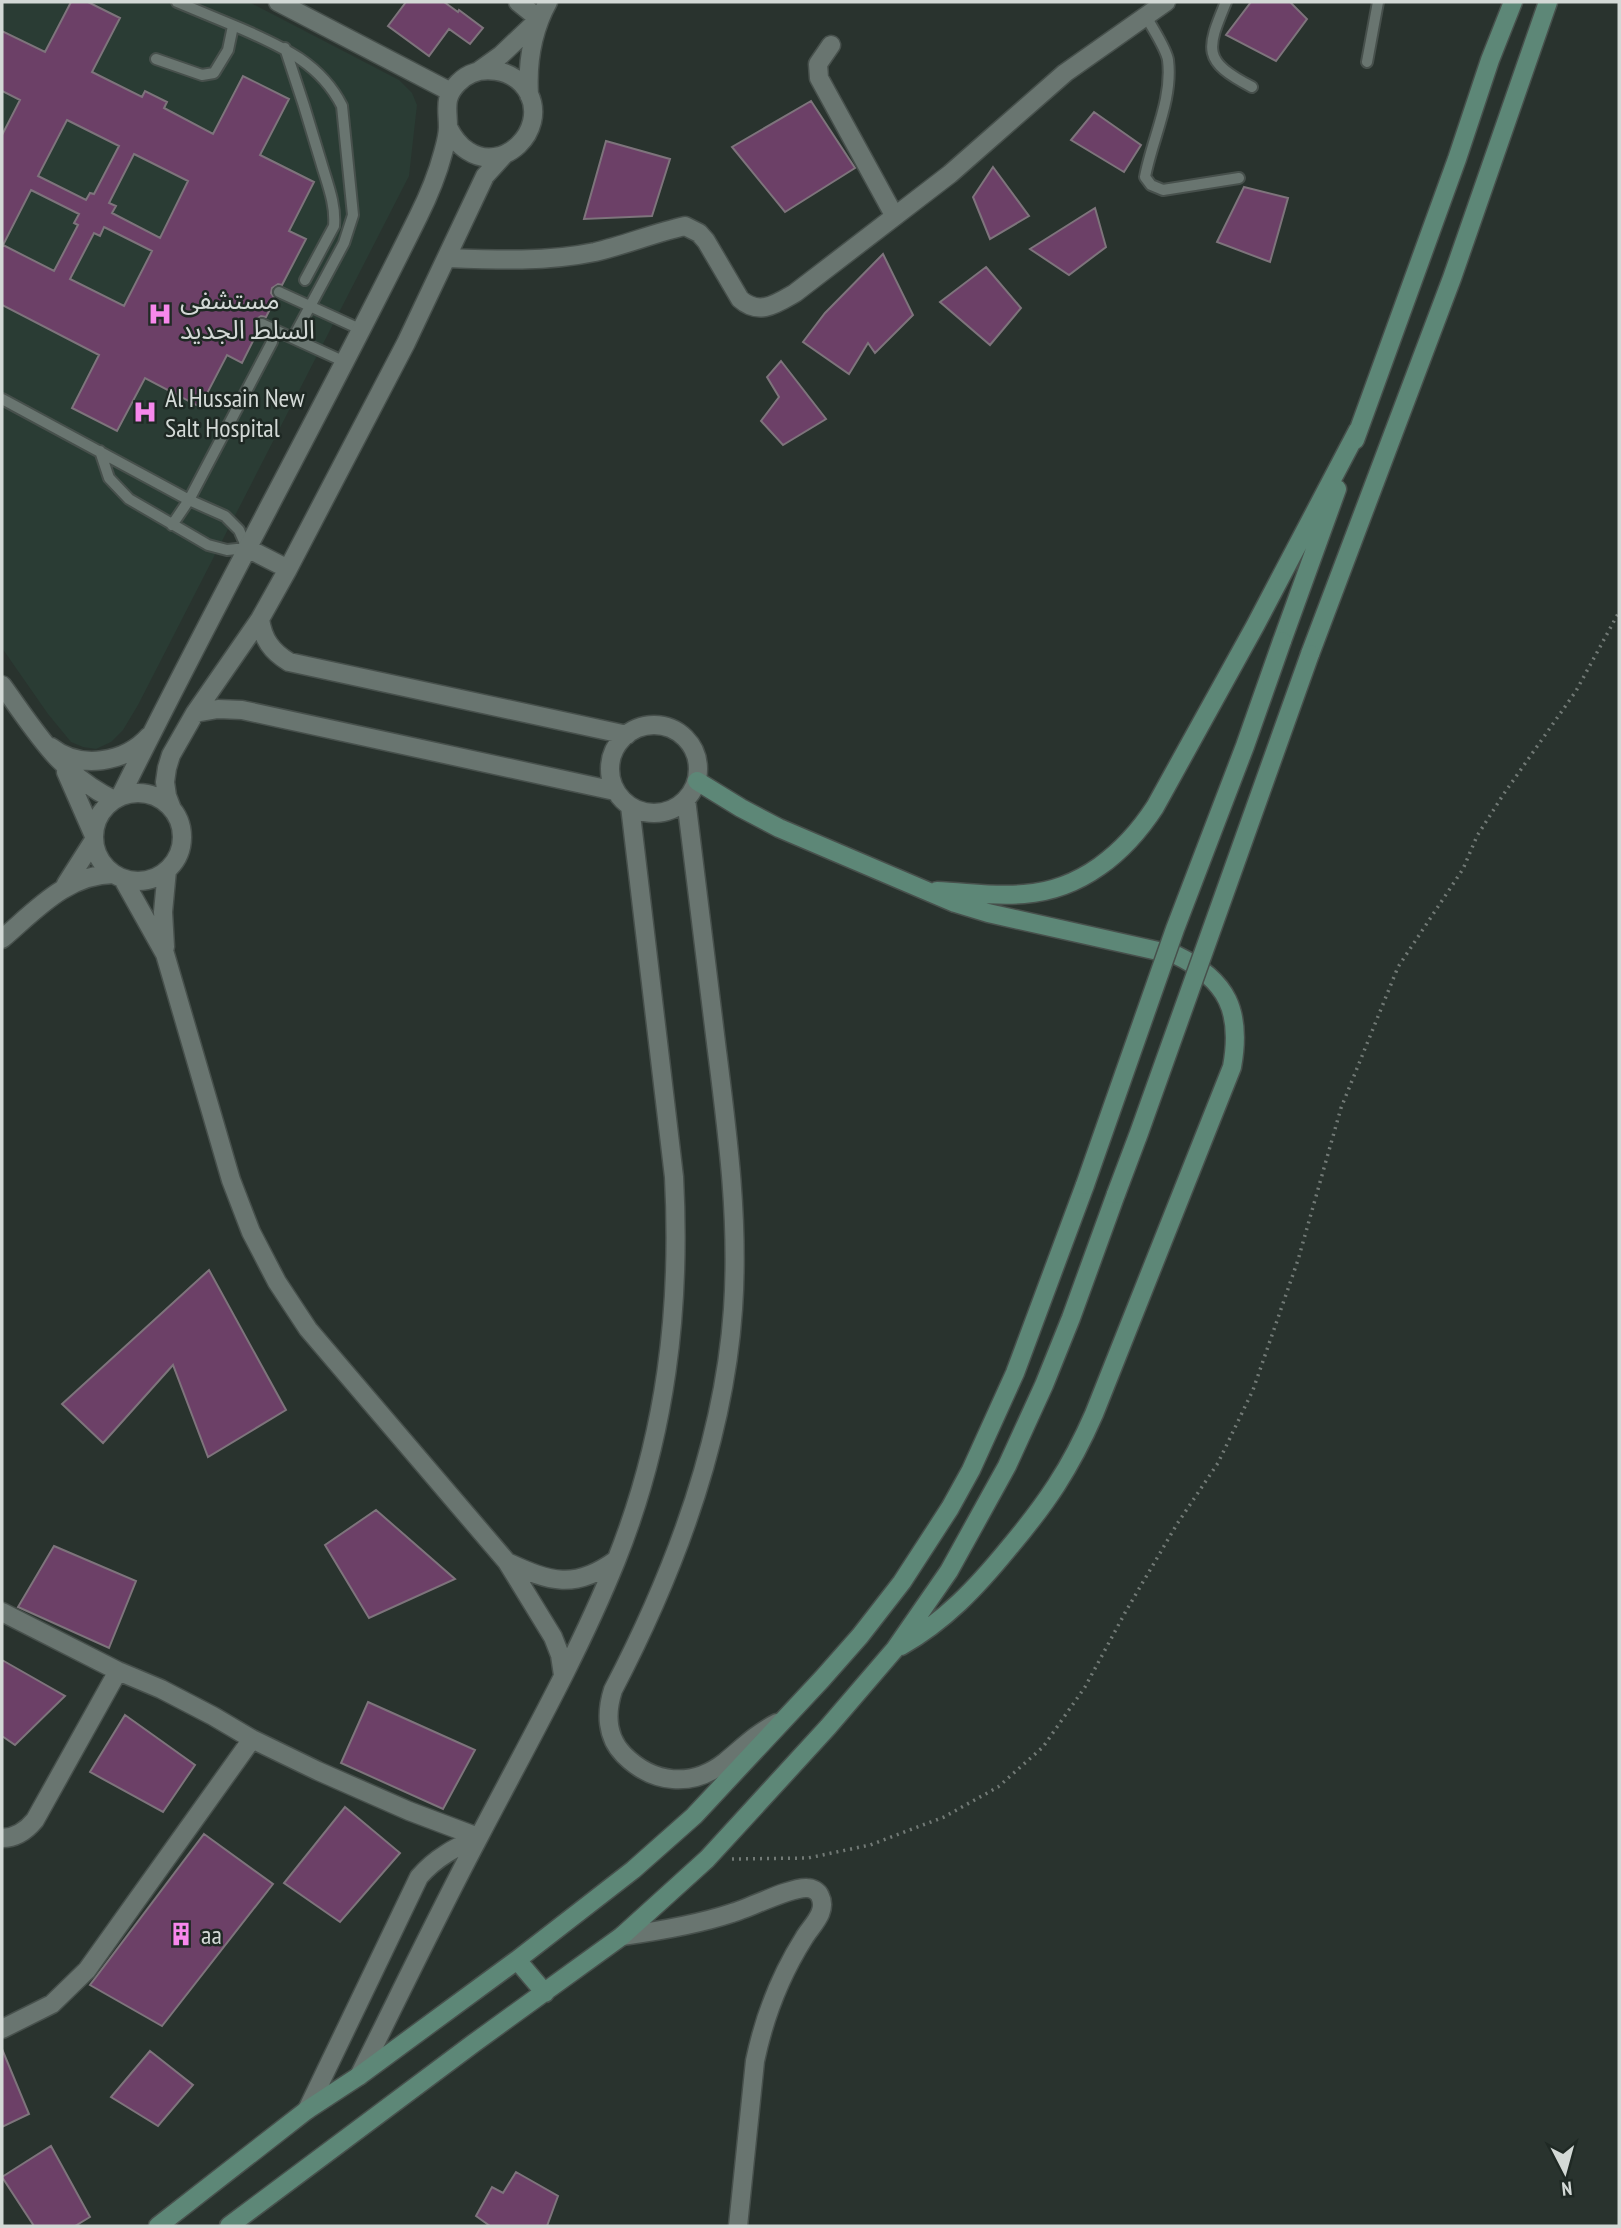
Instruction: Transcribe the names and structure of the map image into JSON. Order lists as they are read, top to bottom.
{
  "places": {
    "hospital": ["مستشفى السلط الجديد", "Al Hussain New Salt Hospital"],
    "building": ["aa"]
  },
  "north": "bottom"
}
